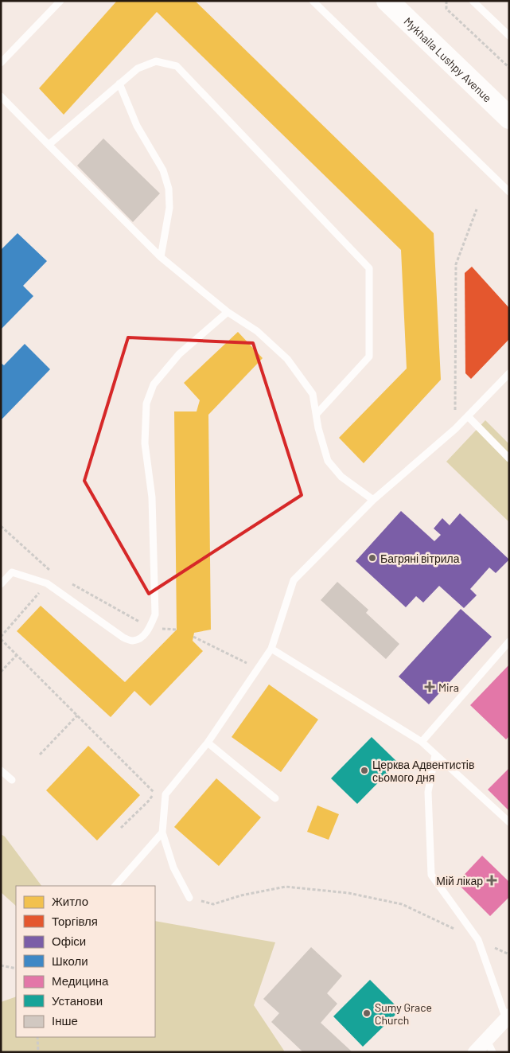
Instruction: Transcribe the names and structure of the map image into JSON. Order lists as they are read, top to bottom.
{
  "streets": {
    "main road": ["Mykhaila Lushpy Avenue"]
  },
  "places": {
    "other": ["Багряні вітрила", "Церква Адвентистів сьомого дня", "Sumy Grace Church"],
    "health": ["Mira", "Мій лікар"]
  },
  "legend": [
    "Житло",
    "Торгівля",
    "Офіси",
    "Школи",
    "Медицина",
    "Установи",
    "Інше"
  ]
}
